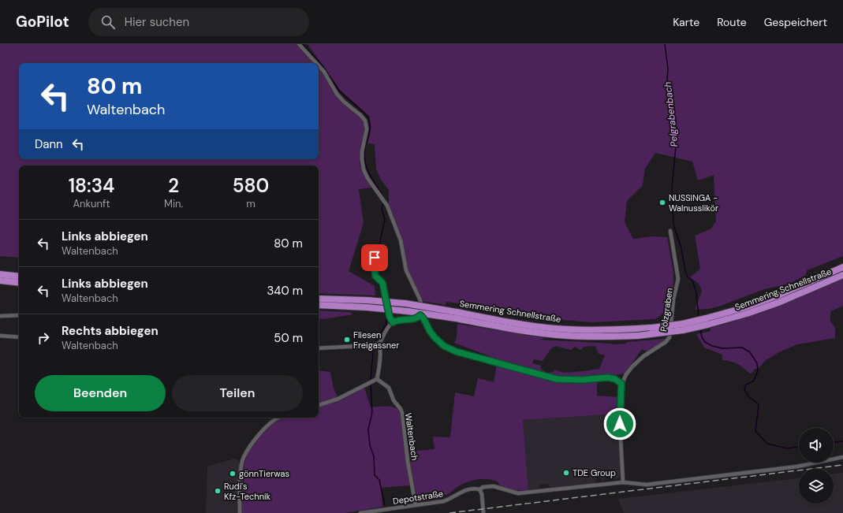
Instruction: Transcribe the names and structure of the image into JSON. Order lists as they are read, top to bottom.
{
  "streets": {
    "highway": ["Semmering Schnellstraße"],
    "street": ["Pölzgraben", "Waltenbach", "Depotstraße"]
  },
  "crossings": [
    ["Pölzgraben", "Depotstraße"],
    ["Waltenbach", "Depotstraße"]
  ],
  "water": ["Pelgrabenbach"],
  "places": [
    "NUSSINGA - Walnusslikör",
    "Fliesen Freigassner",
    "TDE Group",
    "gönnTierwas",
    "Rudi's Kfz-Technik"
  ],
  "page": {
    "header": "GoPilot",
    "search": "Hier suchen",
    "nav": ["Karte", "Route", "Gespeichert"],
    "turn": ["80 m", "Waltenbach"],
    "then": "Dann",
    "eta": [
      "18:34",
      "Ankunft",
      "2",
      "Min.",
      "580",
      "m"
    ],
    "list": [
      {
        "name": "Links abbiegen",
        "note": "Waltenbach",
        "value": "80 m"
      },
      {
        "name": "Links abbiegen",
        "note": "Waltenbach",
        "value": "340 m"
      },
      {
        "name": "Rechts abbiegen",
        "note": "Waltenbach",
        "value": "50 m"
      }
    ],
    "buttons": ["Beenden", "Teilen"]
  }
}
